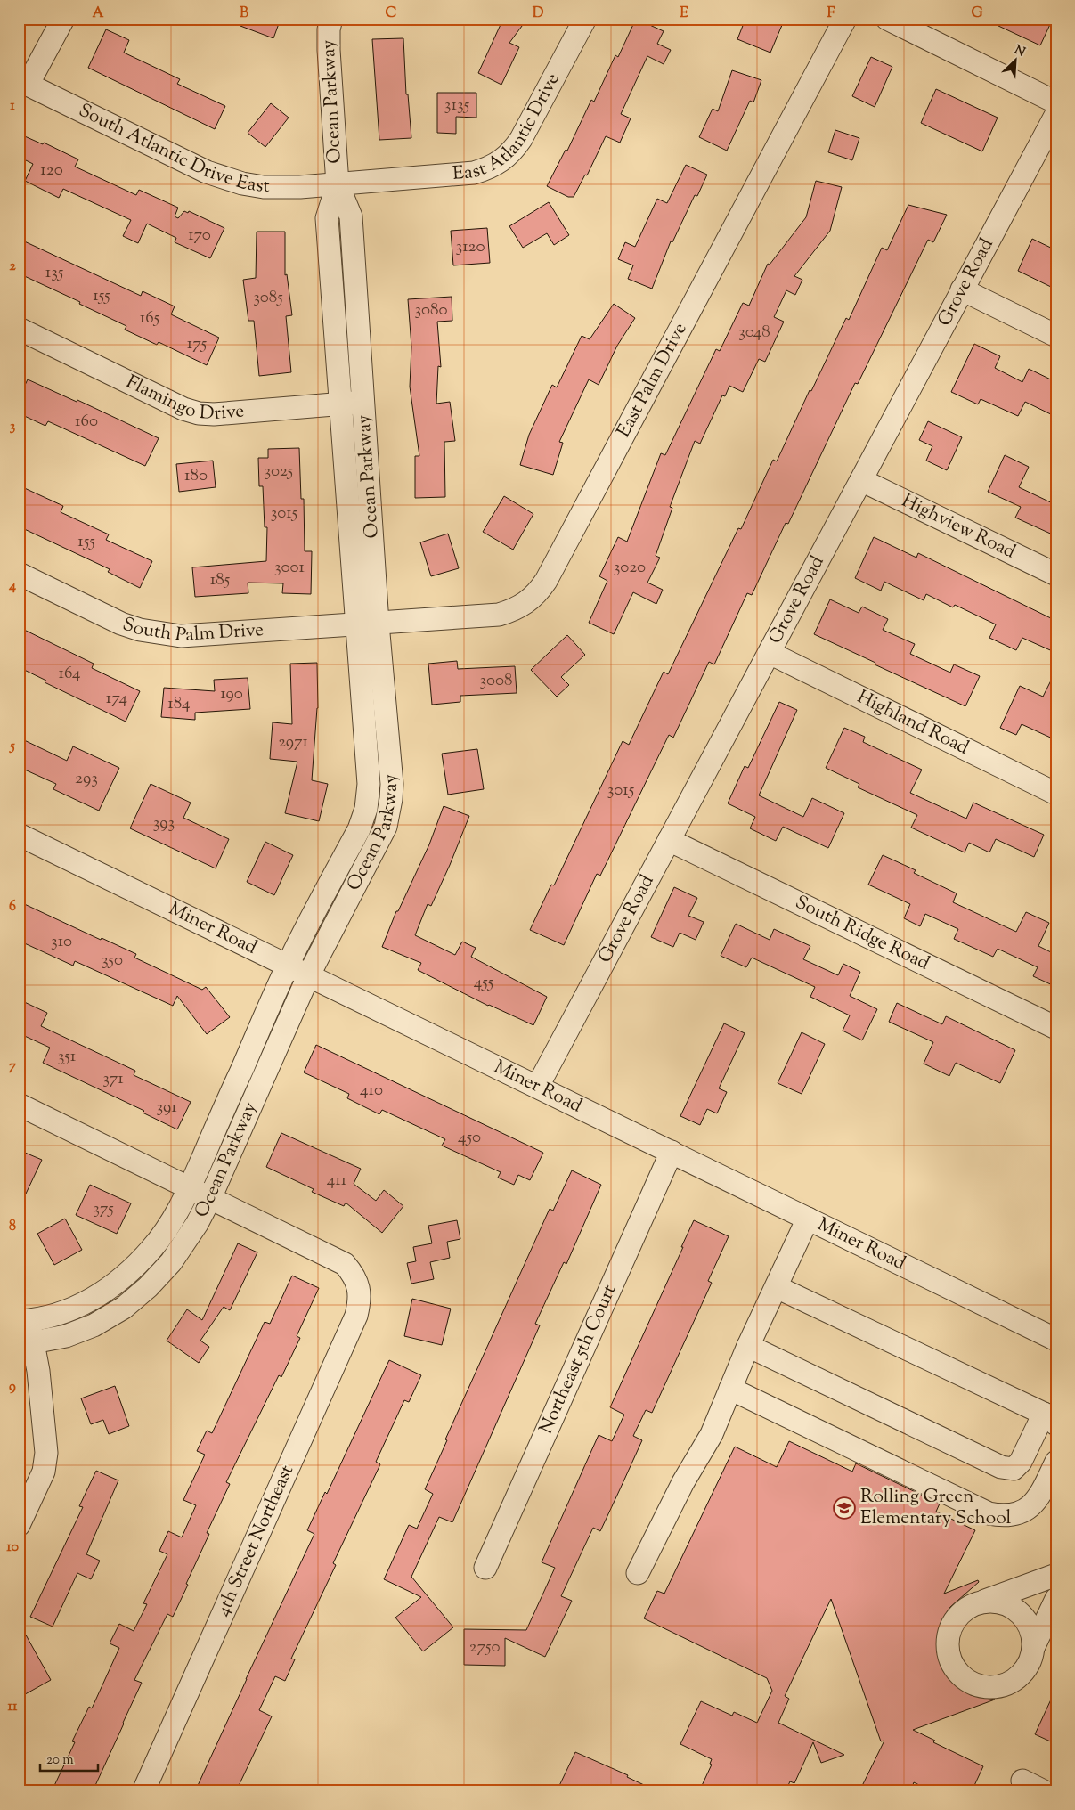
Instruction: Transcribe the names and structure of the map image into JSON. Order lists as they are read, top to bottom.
{
  "streets": {
    "street": [
      "Ocean Parkway",
      "East Atlantic Drive",
      "South Atlantic Drive East",
      "Grove Road",
      "East Palm Drive",
      "Flamingo Drive",
      "Highview Road",
      "South Palm Drive",
      "Highland Road",
      "Miner Road",
      "South Ridge Road",
      "Northeast 5th Court",
      "4th Street Northeast"
    ]
  },
  "crossings": [
    ["Ocean Parkway", "East Atlantic Drive"],
    ["Ocean Parkway", "South Atlantic Drive East"],
    ["Ocean Parkway", "East Palm Drive"],
    ["Ocean Parkway", "Flamingo Drive"],
    ["Ocean Parkway", "South Palm Drive"],
    ["Ocean Parkway", "Miner Road"],
    ["Ocean Parkway", "4th Street Northeast"],
    ["East Atlantic Drive", "South Atlantic Drive East"],
    ["Grove Road", "Highview Road"],
    ["Grove Road", "Highland Road"],
    ["Grove Road", "Miner Road"],
    ["Grove Road", "South Ridge Road"],
    ["East Palm Drive", "South Palm Drive"],
    ["Miner Road", "Northeast 5th Court"]
  ],
  "places": {
    "school or university": ["Rolling Green Elementary School"]
  },
  "house_numbers": [
    "3135",
    "120",
    "170",
    "3120",
    "135",
    "155",
    "3085",
    "3080",
    "165",
    "3048",
    "175",
    "160",
    "3025",
    "180",
    "3015",
    "155",
    "3001",
    "3020",
    "185",
    "164",
    "3008",
    "190",
    "174",
    "184",
    "2971",
    "293",
    "3015",
    "393",
    "310",
    "350",
    "455",
    "351",
    "371",
    "410",
    "391",
    "450",
    "411",
    "375",
    "2750"
  ],
  "scale_bar": "20 m",
  "north": "top right",
  "grid": {
    "columns": [
      "A",
      "B",
      "C",
      "D",
      "E",
      "F",
      "G"
    ],
    "rows": [
      "1",
      "2",
      "3",
      "4",
      "5",
      "6",
      "7",
      "8",
      "9",
      "10",
      "11"
    ]
  }
}
